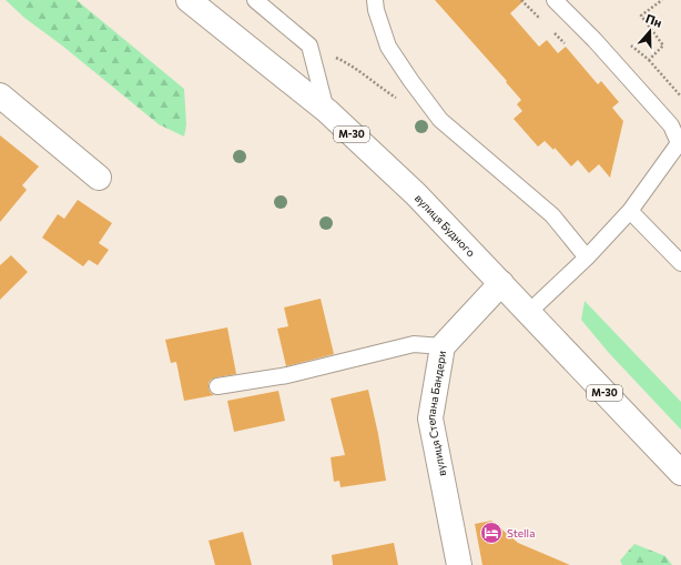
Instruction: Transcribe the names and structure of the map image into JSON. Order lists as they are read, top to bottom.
{
  "streets": {
    "main road": ["М-30", "вулиця Будного", "вулиця Степана Бандери"]
  },
  "crossings": [
    ["вулиця Будного", "вулиця Степана Бандери"]
  ],
  "places": {
    "hotel": ["Stella"]
  },
  "north": "top"
}
